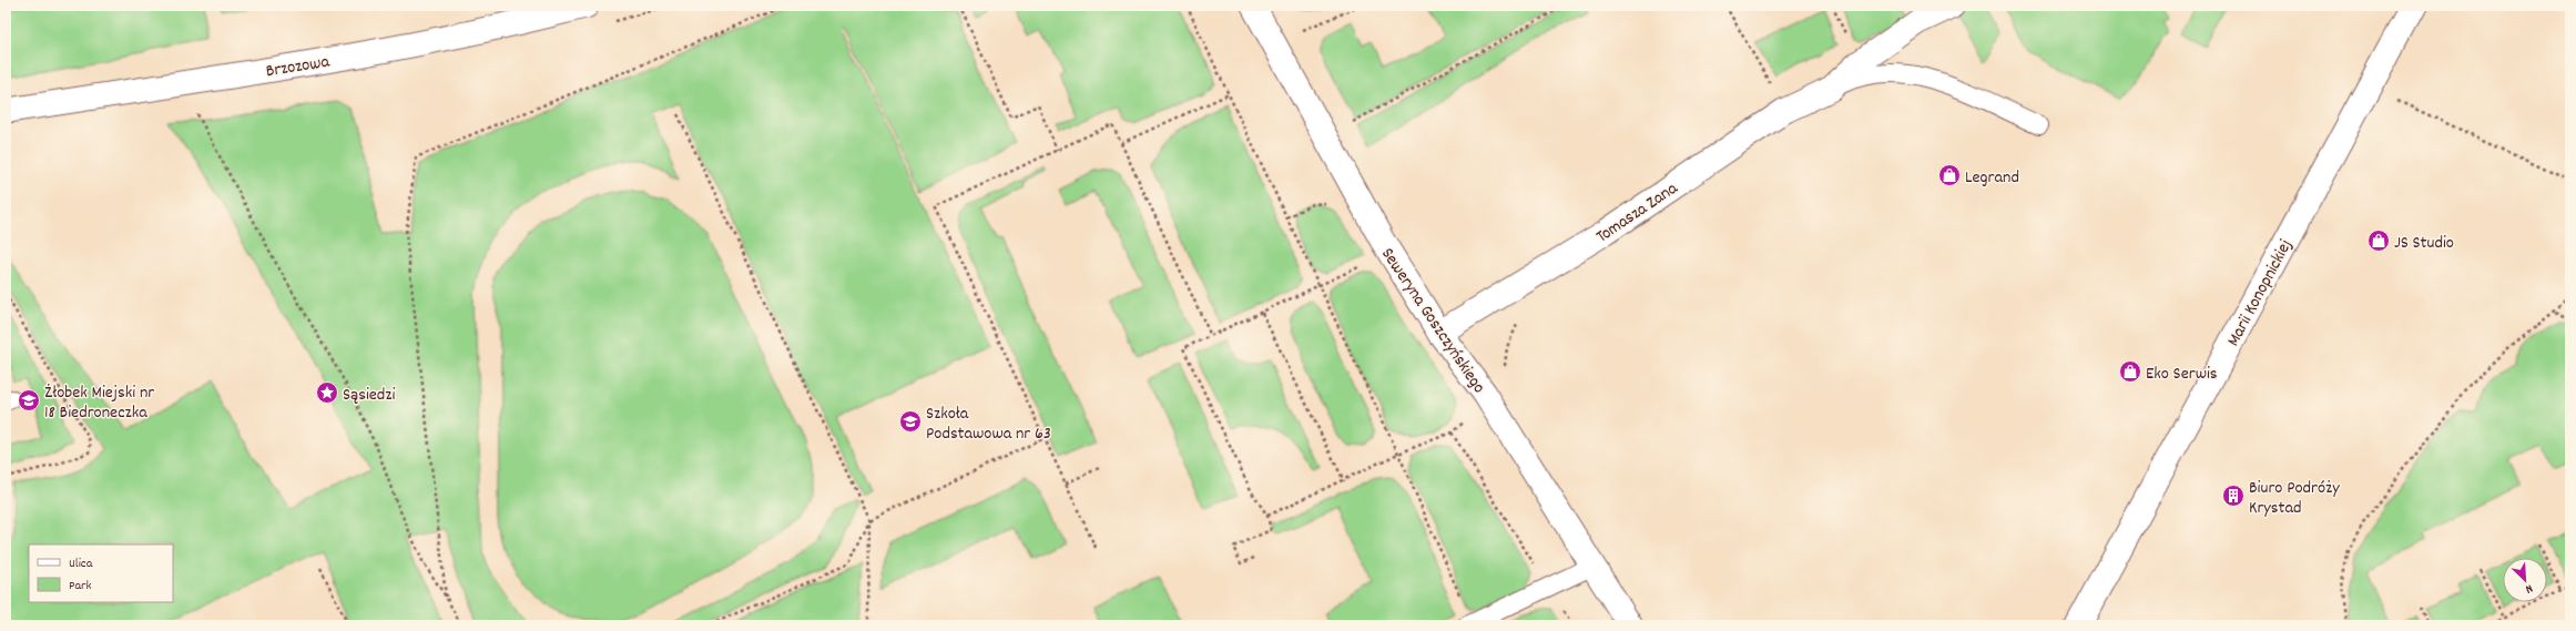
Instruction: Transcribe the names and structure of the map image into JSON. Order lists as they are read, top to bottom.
{
  "streets": {
    "street": [
      "Brzozowa",
      "Tomasza Zana",
      "Marii Konopnickiej",
      "Seweryna Goszczyńskiego"
    ]
  },
  "crossings": [
    ["Tomasza Zana", "Seweryna Goszczyńskiego"]
  ],
  "places": {
    "shop": ["Legrand", "JS Studio", "Eko Serwis"],
    "place": ["Sąsiedzi"],
    "school or university": ["Żłobek Miejski nr 18 Biedroneczka", "Szkoła Podstawowa nr 63"],
    "building": ["Biuro Podróży Krystad"]
  },
  "legend": ["Ulica", "Park"],
  "north": "bottom right"
}
